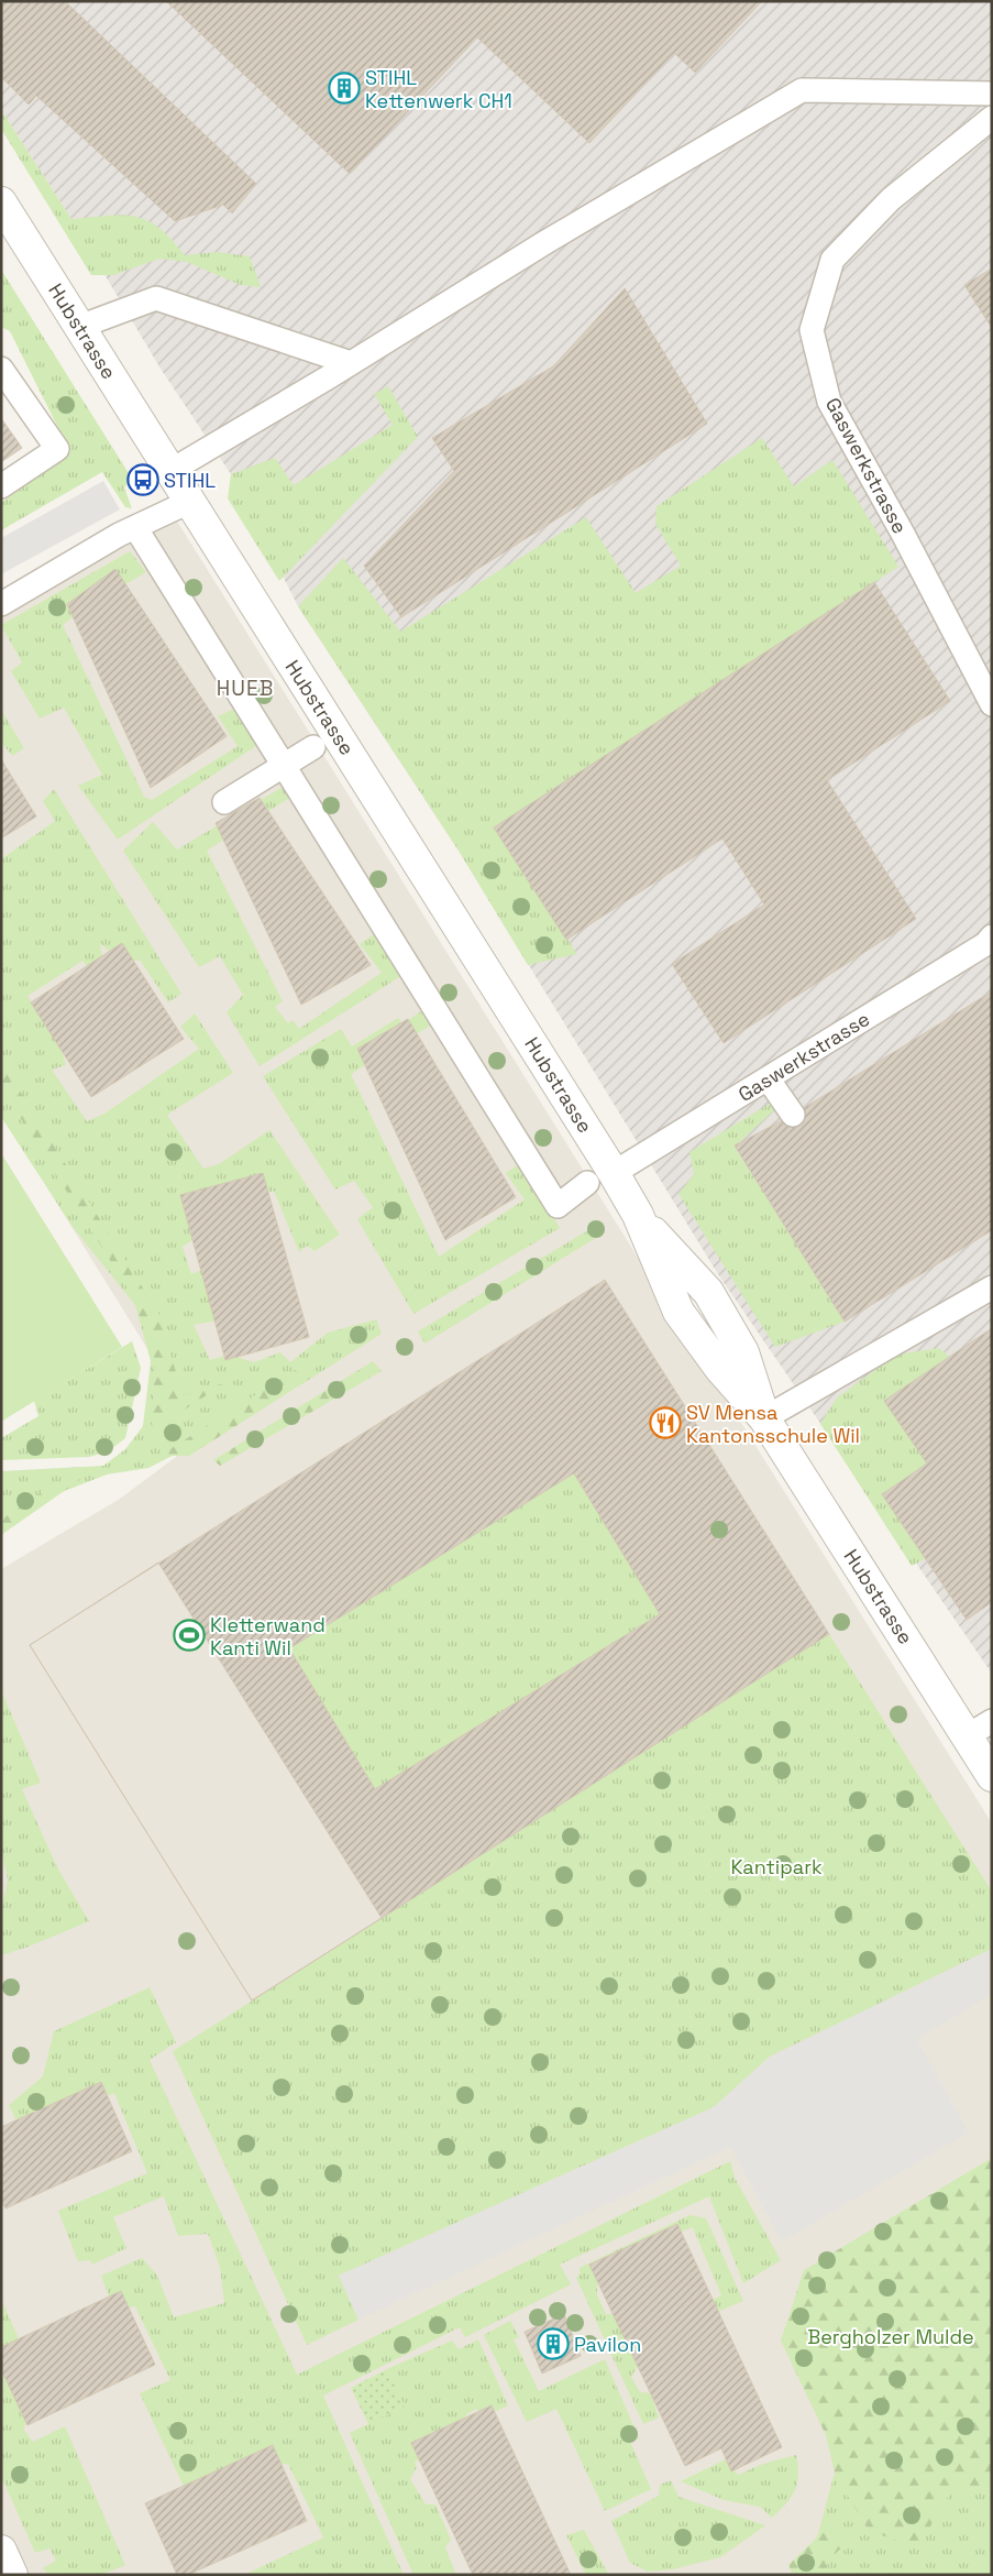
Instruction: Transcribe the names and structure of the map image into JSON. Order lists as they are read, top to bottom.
{
  "streets": {
    "street": ["Hubstrasse"],
    "lane": ["Gaswerkstrasse"]
  },
  "crossings": [
    ["Hubstrasse", "Gaswerkstrasse"]
  ],
  "districts": ["HUEB"],
  "parks": ["Kantipark", "Bergholzer Mulde"],
  "places": {
    "building": ["STIHL Kettenwerk CH1", "Pavilon"],
    "bus stop": ["STIHL"],
    "restaurant": ["SV Mensa Kantonsschule Wil"],
    "sports": ["Kletterwand Kanti Wil"]
  }
}
